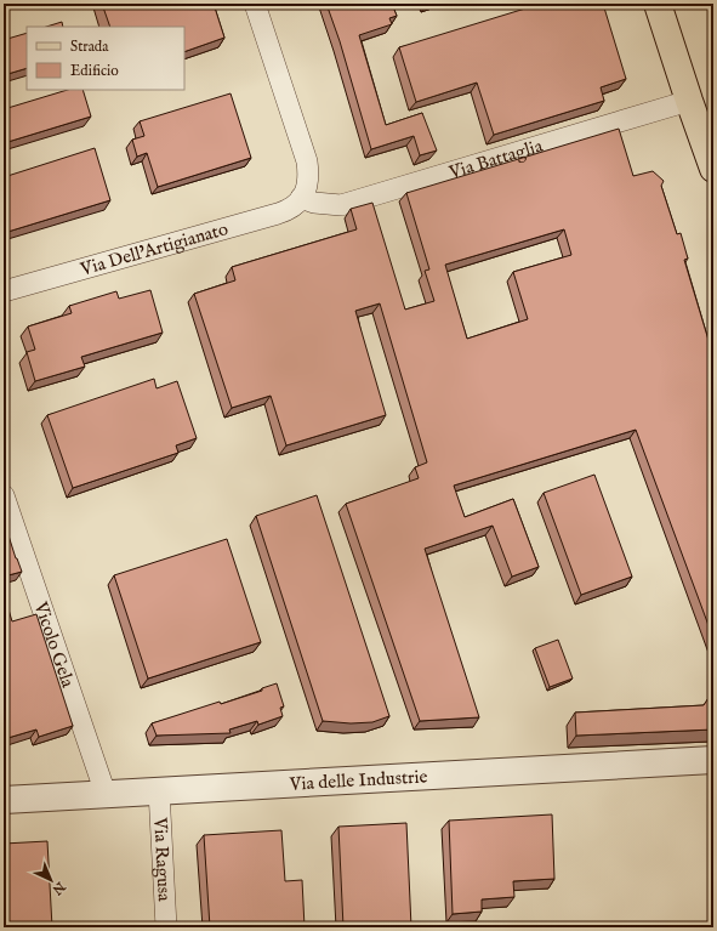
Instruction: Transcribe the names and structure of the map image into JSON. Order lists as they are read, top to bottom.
{
  "streets": {
    "street": [
      "Via Battaglia",
      "Via Dell'Artigianato",
      "Vicolo Gela",
      "Via delle Industrie",
      "Via Ragusa"
    ]
  },
  "crossings": [
    ["Via Battaglia", "Via Dell'Artigianato"],
    ["Vicolo Gela", "Via delle Industrie"],
    ["Via delle Industrie", "Via Ragusa"]
  ],
  "legend": ["Strada", "Edificio"],
  "north": "bottom right"
}
